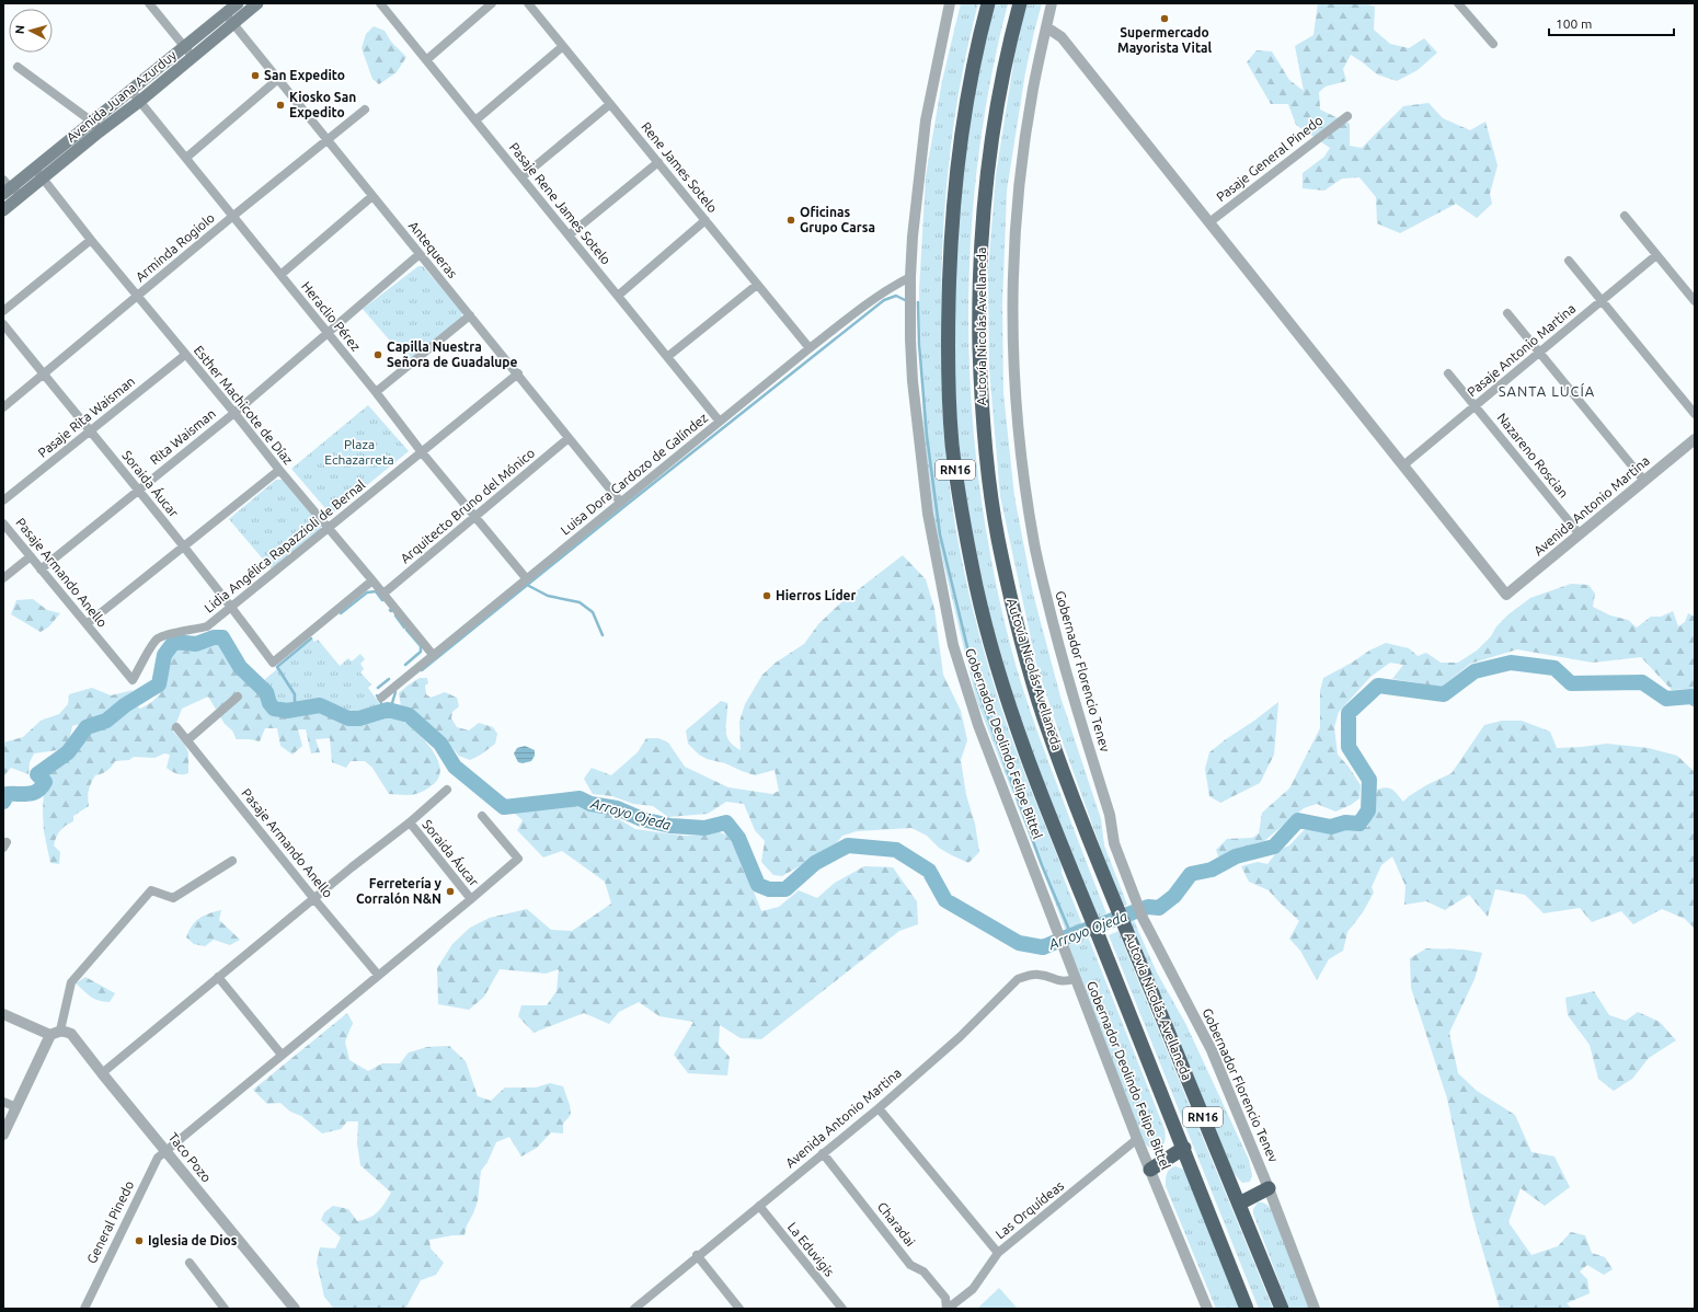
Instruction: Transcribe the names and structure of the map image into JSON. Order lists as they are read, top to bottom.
{
  "streets": {
    "highway": ["Autovía Nicolás Avellaneda", "RN16"],
    "main road": ["Avenida Juana Azurduy"],
    "street": [
      "Pasaje General Pinedo",
      "Rene James Sotelo",
      "Pasaje Rene James Sotelo",
      "Arminda Rogiolo",
      "Antequeras",
      "Heraclio Pérez",
      "Pasaje Antonio Martina",
      "Esther Machicote de Díaz",
      "Pasaje Rita Waisman",
      "Rita Waisman",
      "Nazareno Roscian",
      "Luisa Dora Cardozo de Galíndez",
      "Soraida Áucar",
      "Arquitecto Bruno del Mónico",
      "Avenida Antonio Martina",
      "Lidia Angélica Rapazzioli de Bernal",
      "Pasaje Armando Anello",
      "Gobernador Florencio Tenev",
      "Gobernador Deolindo Felipe Bittel",
      "Taco Pozo",
      "Las Orquídeas",
      "General Pinedo",
      "Charadai",
      "La Eduvigis"
    ]
  },
  "crossings": [
    ["Avenida Juana Azurduy", "Antequeras"],
    ["Avenida Juana Azurduy", "Heraclio Pérez"],
    ["Avenida Juana Azurduy", "Esther Machicote de Díaz"],
    ["Rene James Sotelo", "Luisa Dora Cardozo de Galíndez"],
    ["Pasaje Rene James Sotelo", "Luisa Dora Cardozo de Galíndez"],
    ["Arminda Rogiolo", "Antequeras"],
    ["Arminda Rogiolo", "Heraclio Pérez"],
    ["Arminda Rogiolo", "Esther Machicote de Díaz"],
    ["Arminda Rogiolo", "Soraida Áucar"],
    ["Antequeras", "Rita Waisman"],
    ["Antequeras", "Luisa Dora Cardozo de Galíndez"],
    ["Antequeras", "Arquitecto Bruno del Mónico"],
    ["Antequeras", "Lidia Angélica Rapazzioli de Bernal"],
    ["Heraclio Pérez", "Rita Waisman"],
    ["Heraclio Pérez", "Luisa Dora Cardozo de Galíndez"],
    ["Heraclio Pérez", "Arquitecto Bruno del Mónico"],
    ["Heraclio Pérez", "Lidia Angélica Rapazzioli de Bernal"],
    ["Pasaje Antonio Martina", "Nazareno Roscian"],
    ["Pasaje Antonio Martina", "Avenida Antonio Martina"],
    ["Esther Machicote de Díaz", "Pasaje Rita Waisman"],
    ["Esther Machicote de Díaz", "Rita Waisman"],
    ["Esther Machicote de Díaz", "Luisa Dora Cardozo de Galíndez"],
    ["Esther Machicote de Díaz", "Soraida Áucar"],
    ["Esther Machicote de Díaz", "Arquitecto Bruno del Mónico"],
    ["Esther Machicote de Díaz", "Lidia Angélica Rapazzioli de Bernal"],
    ["Pasaje Rita Waisman", "Soraida Áucar"],
    ["Rita Waisman", "Soraida Áucar"],
    ["Rita Waisman", "Pasaje Armando Anello"],
    ["Nazareno Roscian", "Avenida Antonio Martina"],
    ["Luisa Dora Cardozo de Galíndez", "Gobernador Deolindo Felipe Bittel"],
    ["Soraida Áucar", "Lidia Angélica Rapazzioli de Bernal"],
    ["Soraida Áucar", "General Pinedo"],
    ["Avenida Antonio Martina", "Gobernador Deolindo Felipe Bittel"],
    ["Avenida Antonio Martina", "Charadai"],
    ["Avenida Antonio Martina", "La Eduvigis"],
    ["Lidia Angélica Rapazzioli de Bernal", "Pasaje Armando Anello"],
    ["Pasaje Armando Anello", "General Pinedo"],
    ["Gobernador Deolindo Felipe Bittel", "Las Orquídeas"],
    ["Taco Pozo", "General Pinedo"],
    ["Las Orquídeas", "Charadai"]
  ],
  "districts": ["SANTA LUCÍA"],
  "water": ["Arroyo Ojeda"],
  "parks": ["Plaza Echazarreta"],
  "places": [
    "Supermercado Mayorista Vital",
    "San Expedito",
    "Kiosko San Expedito",
    "Oficinas Grupo Carsa",
    "Capilla Nuestra Señora de Guadalupe",
    "Hierros Líder",
    "Ferretería y Corralón N&N",
    "Iglesia de Dios"
  ],
  "scale_bar": "100 m",
  "north": "left"
}
